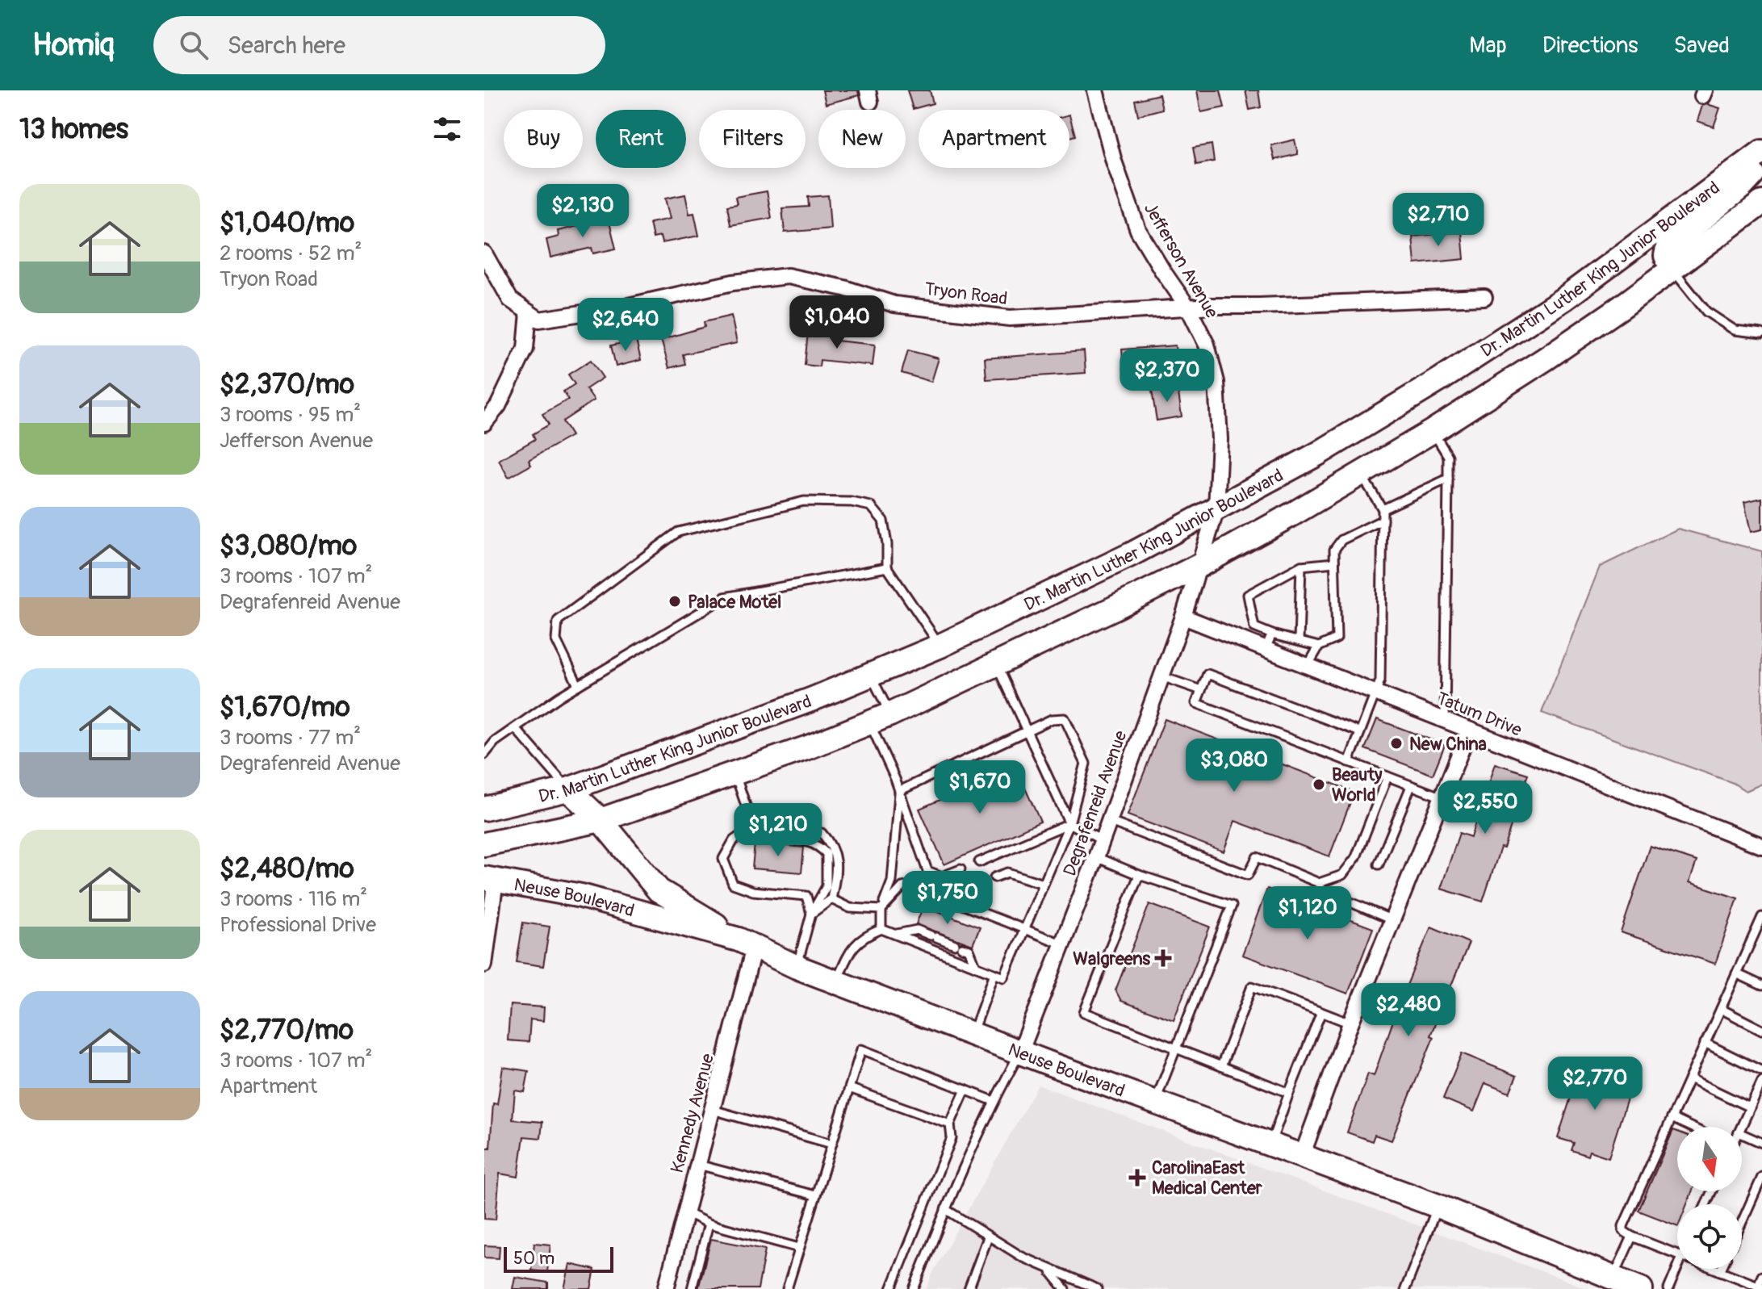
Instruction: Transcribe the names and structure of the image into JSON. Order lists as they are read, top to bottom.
{
  "streets": {
    "main road": ["Dr. Martin Luther King Junior Boulevard", "Neuse Boulevard"],
    "street": [
      "Jefferson Avenue",
      "Tryon Road",
      "Tatum Drive",
      "Degrafenreid Avenue",
      "Kennedy Avenue"
    ]
  },
  "crossings": [
    ["Jefferson Avenue", "Dr. Martin Luther King Junior Boulevard"],
    ["Jefferson Avenue", "Tryon Road"],
    ["Jefferson Avenue", "Degrafenreid Avenue"],
    ["Tatum Drive", "Degrafenreid Avenue"],
    ["Degrafenreid Avenue", "Neuse Boulevard"],
    ["Neuse Boulevard", "Kennedy Avenue"]
  ],
  "places": {
    "other": ["Palace Motel", "New China", "Beauty World"],
    "health": ["Walgreens", "CarolinaEast Medical Center"]
  },
  "scale_bar": "50 m",
  "north": "bottom",
  "page": {
    "header": "Homiq",
    "search": "Search here",
    "nav": ["Map", "Directions", "Saved"],
    "heading": "13 homes",
    "chip": [
      "Buy",
      "Rent",
      "Filters",
      "New",
      "Apartment"
    ],
    "list": [
      {
        "name": "$1,040/mo",
        "note": "2 rooms · 52 m² · Tryon Road"
      },
      {
        "name": "$2,370/mo",
        "note": "3 rooms · 95 m² · Jefferson Avenue"
      },
      {
        "name": "$3,080/mo",
        "note": "3 rooms · 107 m² · Degrafenreid Avenue"
      },
      {
        "name": "$1,670/mo",
        "note": "3 rooms · 77 m² · Degrafenreid Avenue"
      },
      {
        "name": "$2,480/mo",
        "note": "3 rooms · 116 m² · Professional Drive"
      },
      {
        "name": "$2,770/mo",
        "note": "3 rooms · 107 m² · Apartment"
      }
    ],
    "price": [
      "$2,130",
      "$2,710",
      "$1,040",
      "$2,640",
      "$2,370",
      "$3,080",
      "$1,670",
      "$2,550",
      "$1,210",
      "$1,750",
      "$1,120",
      "$2,480",
      "$2,770"
    ],
    "scale": "50 m"
  }
}
